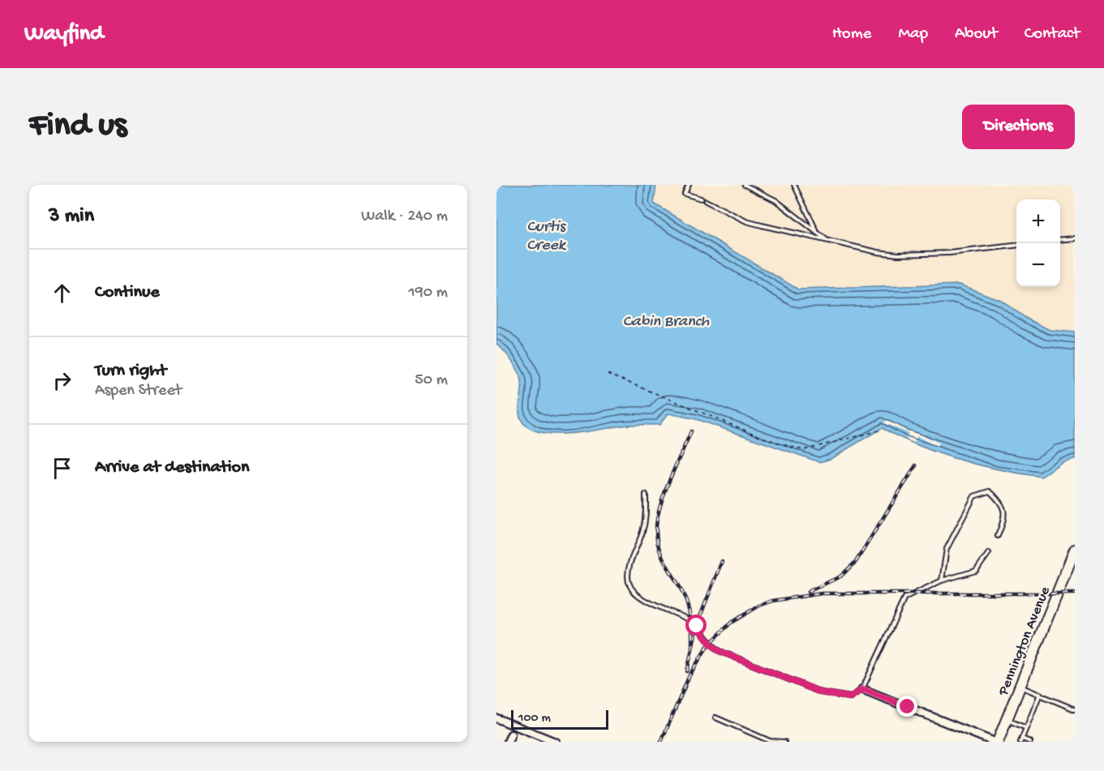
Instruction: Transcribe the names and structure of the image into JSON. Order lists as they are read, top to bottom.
{
  "streets": {
    "main road": ["Pennington Avenue"]
  },
  "water": ["Curtis Creek", "Cabin Branch"],
  "scale_bar": "100 m",
  "page": {
    "header": "Wayfind",
    "nav": [
      "Home",
      "Map",
      "About",
      "Contact"
    ],
    "buttons": "Directions",
    "title": "Find us",
    "heading": ["3 min", "Walk · 240 m"],
    "map_buttons": ["+", "−"],
    "list": [
      ["Continue", "190 m"],
      ["Turn right", "Aspen Street", "50 m"],
      "Arrive at destination"
    ],
    "scale": "100 m"
  }
}
